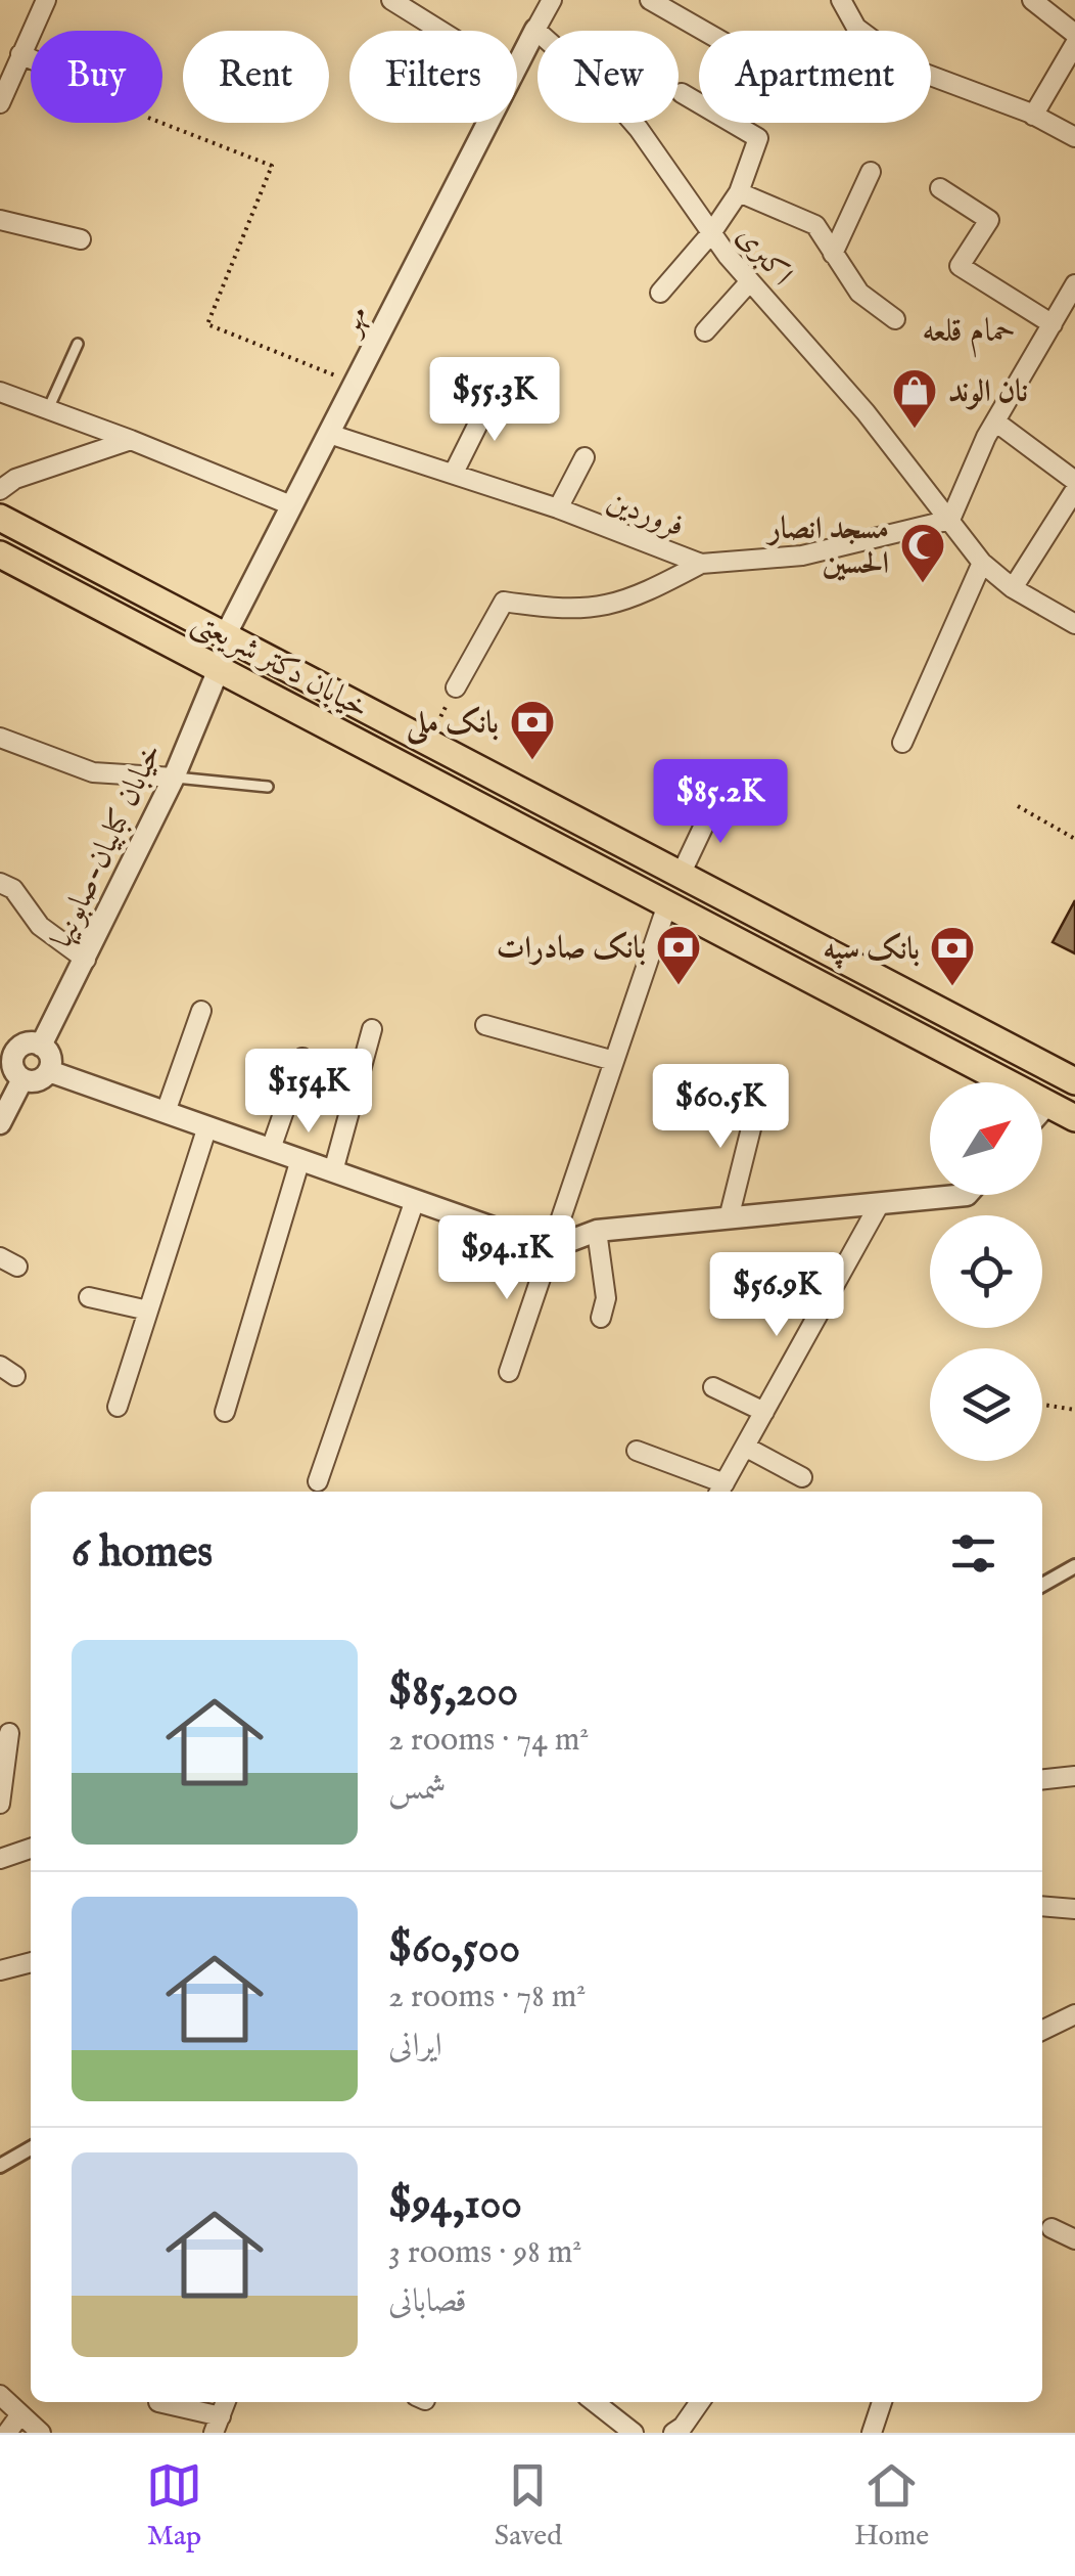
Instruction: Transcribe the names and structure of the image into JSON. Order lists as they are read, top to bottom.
{
  "streets": {
    "main road": ["خیابان دکتر شریعتی"],
    "street": [
      "اکبری",
      "مهر",
      "فروردین",
      "خیابان کبابیان-صابونیها"
    ]
  },
  "crossings": [
    ["اکبری", "مهر"],
    ["اکبری", "فروردین"],
    ["مهر", "فروردین"],
    ["مهر", "خیابان دکتر شریعتی"],
    ["خیابان دکتر شریعتی", "خیابان کبابیان-صابونیها"]
  ],
  "districts": ["حمام قلعه"],
  "places": {
    "shop": ["نان الوند"],
    "mosque": ["مسجد انصار الحسین"],
    "bank": ["بانک ملی", "بانک صادرات", "بانک سپه"]
  },
  "north": "top right",
  "page": {
    "chip": [
      "Buy",
      "Rent",
      "Filters",
      "New",
      "Apartment"
    ],
    "price": [
      "$55.3K",
      "$85.2K",
      "$154K",
      "$60.5K",
      "$94.1K",
      "$56.9K"
    ],
    "heading": "6 homes",
    "list": [
      {
        "name": "$85,200",
        "note": "2 rooms · 74 m² · شمس"
      },
      {
        "name": "$60,500",
        "note": "2 rooms · 78 m² · ایرانی"
      },
      {
        "name": "$94,100",
        "note": "3 rooms · 98 m² · قصابانی"
      }
    ],
    "tabs": ["Map", "Saved", "Home"]
  }
}
